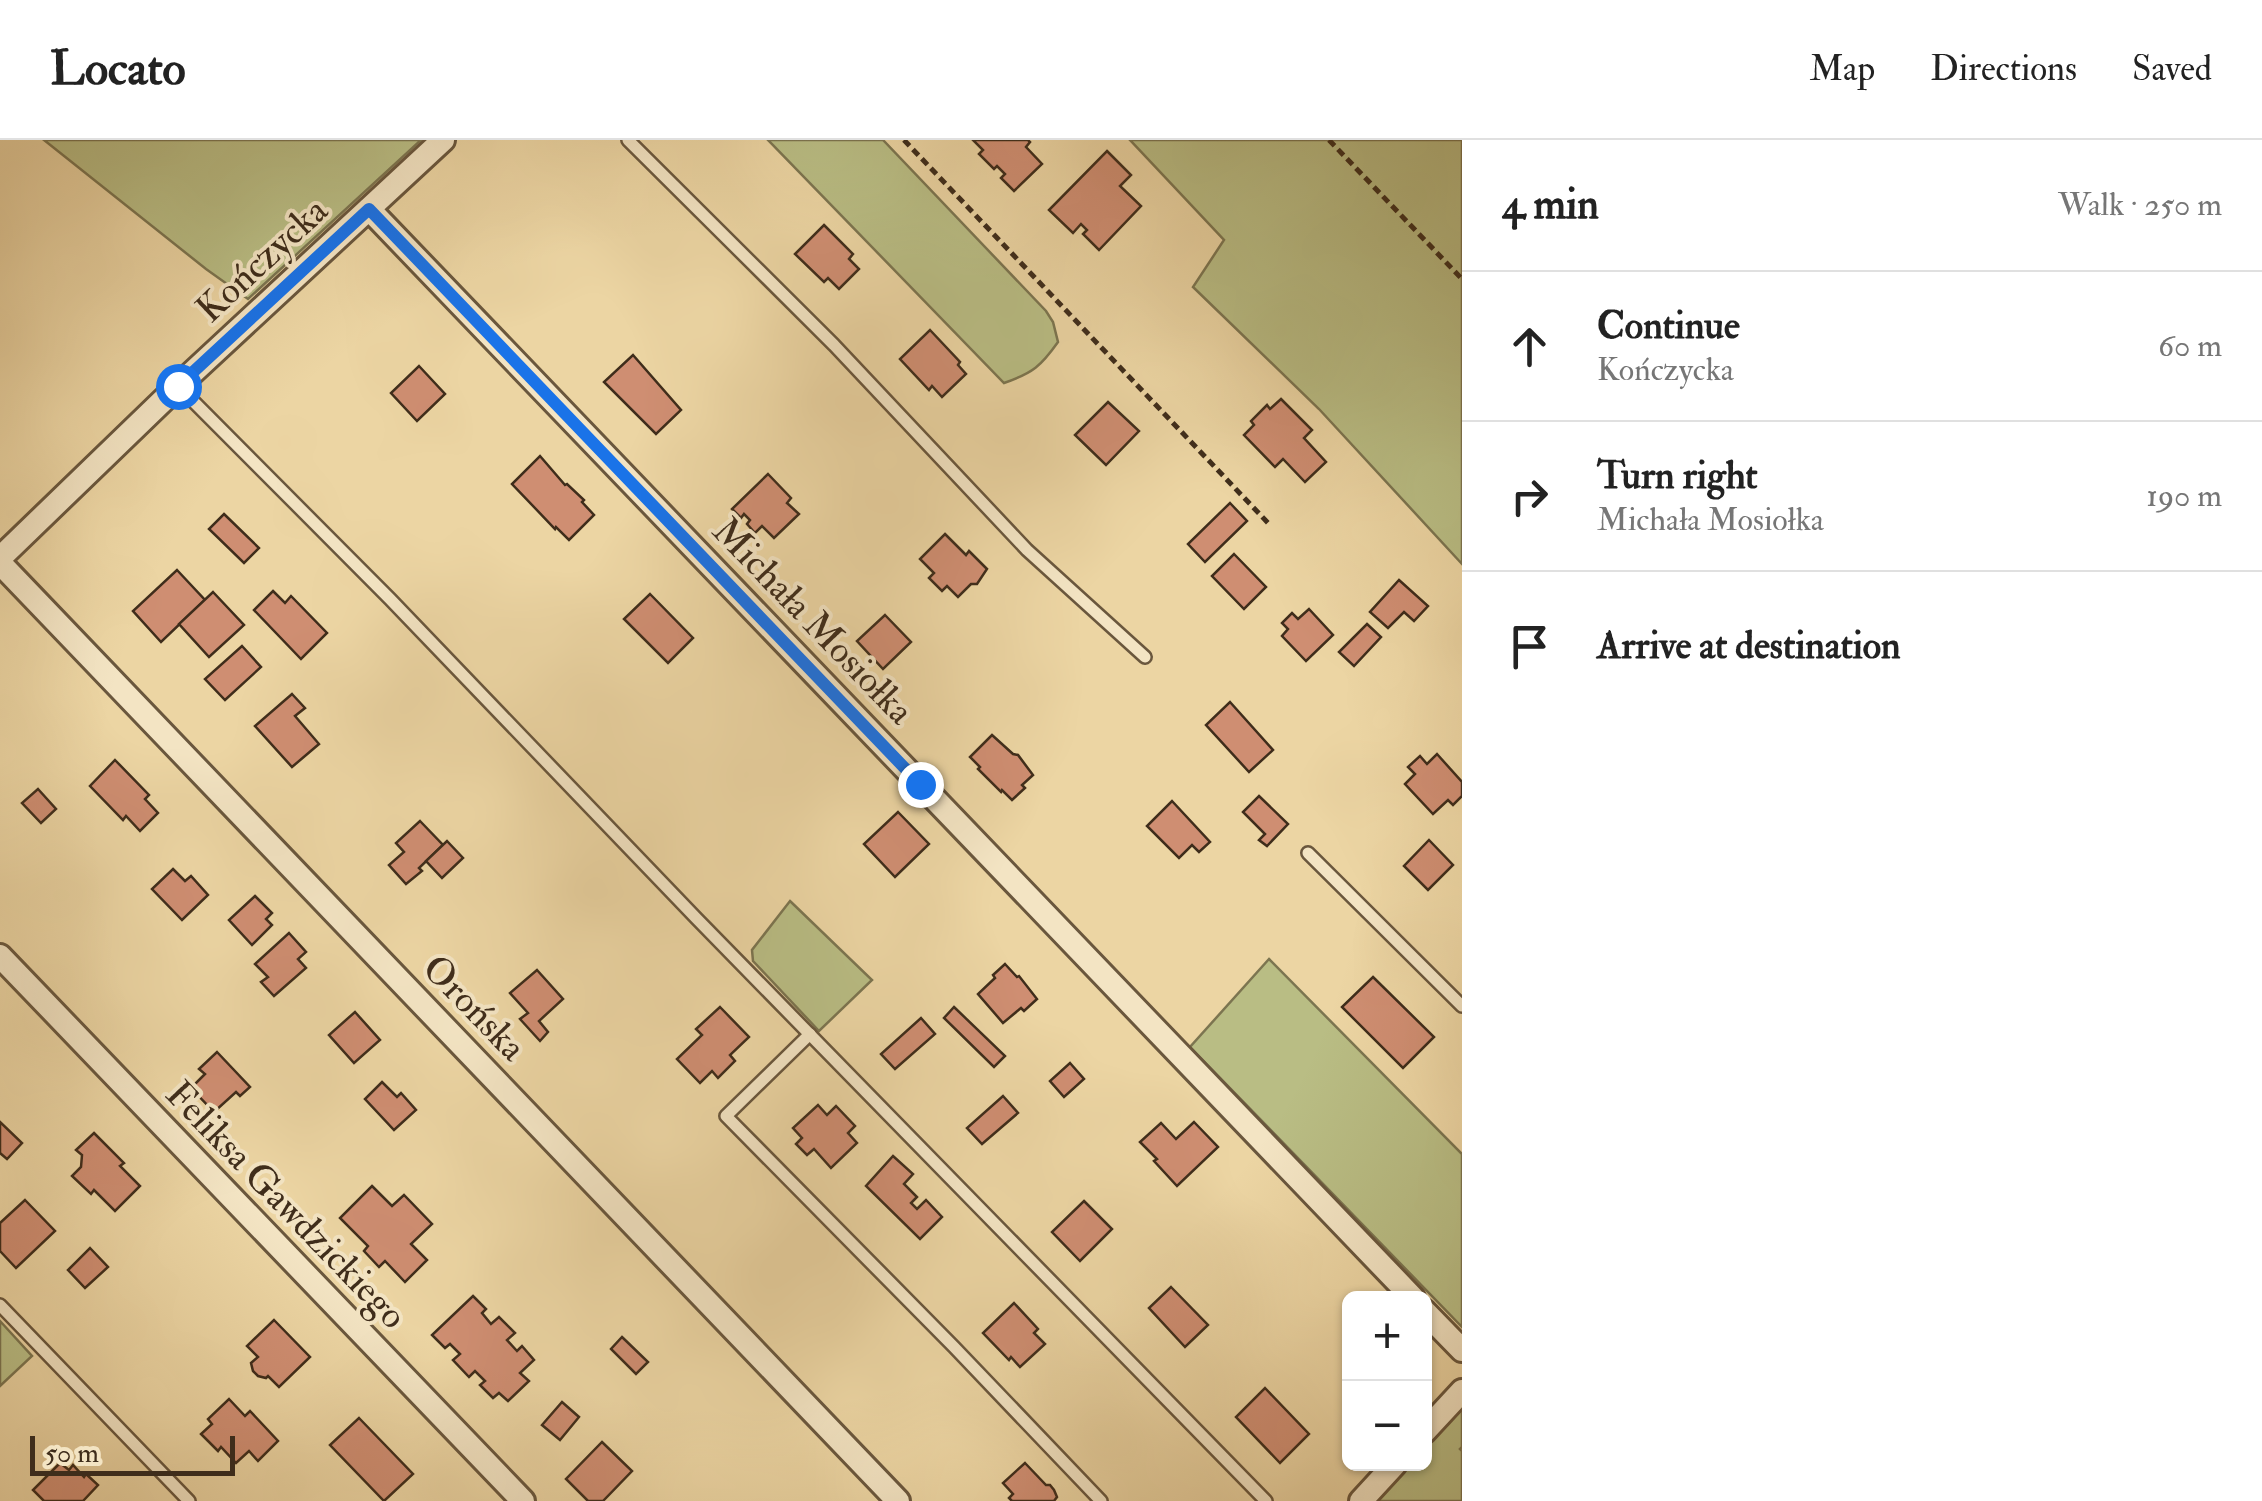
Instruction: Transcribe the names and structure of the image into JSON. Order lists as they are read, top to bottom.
{
  "streets": {
    "street": [
      "Kończycka",
      "Michała Mosiołka",
      "Orońska",
      "Feliksa Gawdzickiego"
    ]
  },
  "crossings": [
    ["Kończycka", "Michała Mosiołka"],
    ["Kończycka", "Orońska"]
  ],
  "scale_bar": "50 m",
  "page": {
    "header": "Locato",
    "nav": ["Map", "Directions", "Saved"],
    "heading": ["4 min", "Walk · 250 m"],
    "list": [
      ["Continue", "Kończycka", "60 m"],
      ["Turn right", "Michała Mosiołka", "190 m"],
      "Arrive at destination"
    ],
    "map_buttons": ["+", "−"],
    "scale": "50 m"
  }
}
